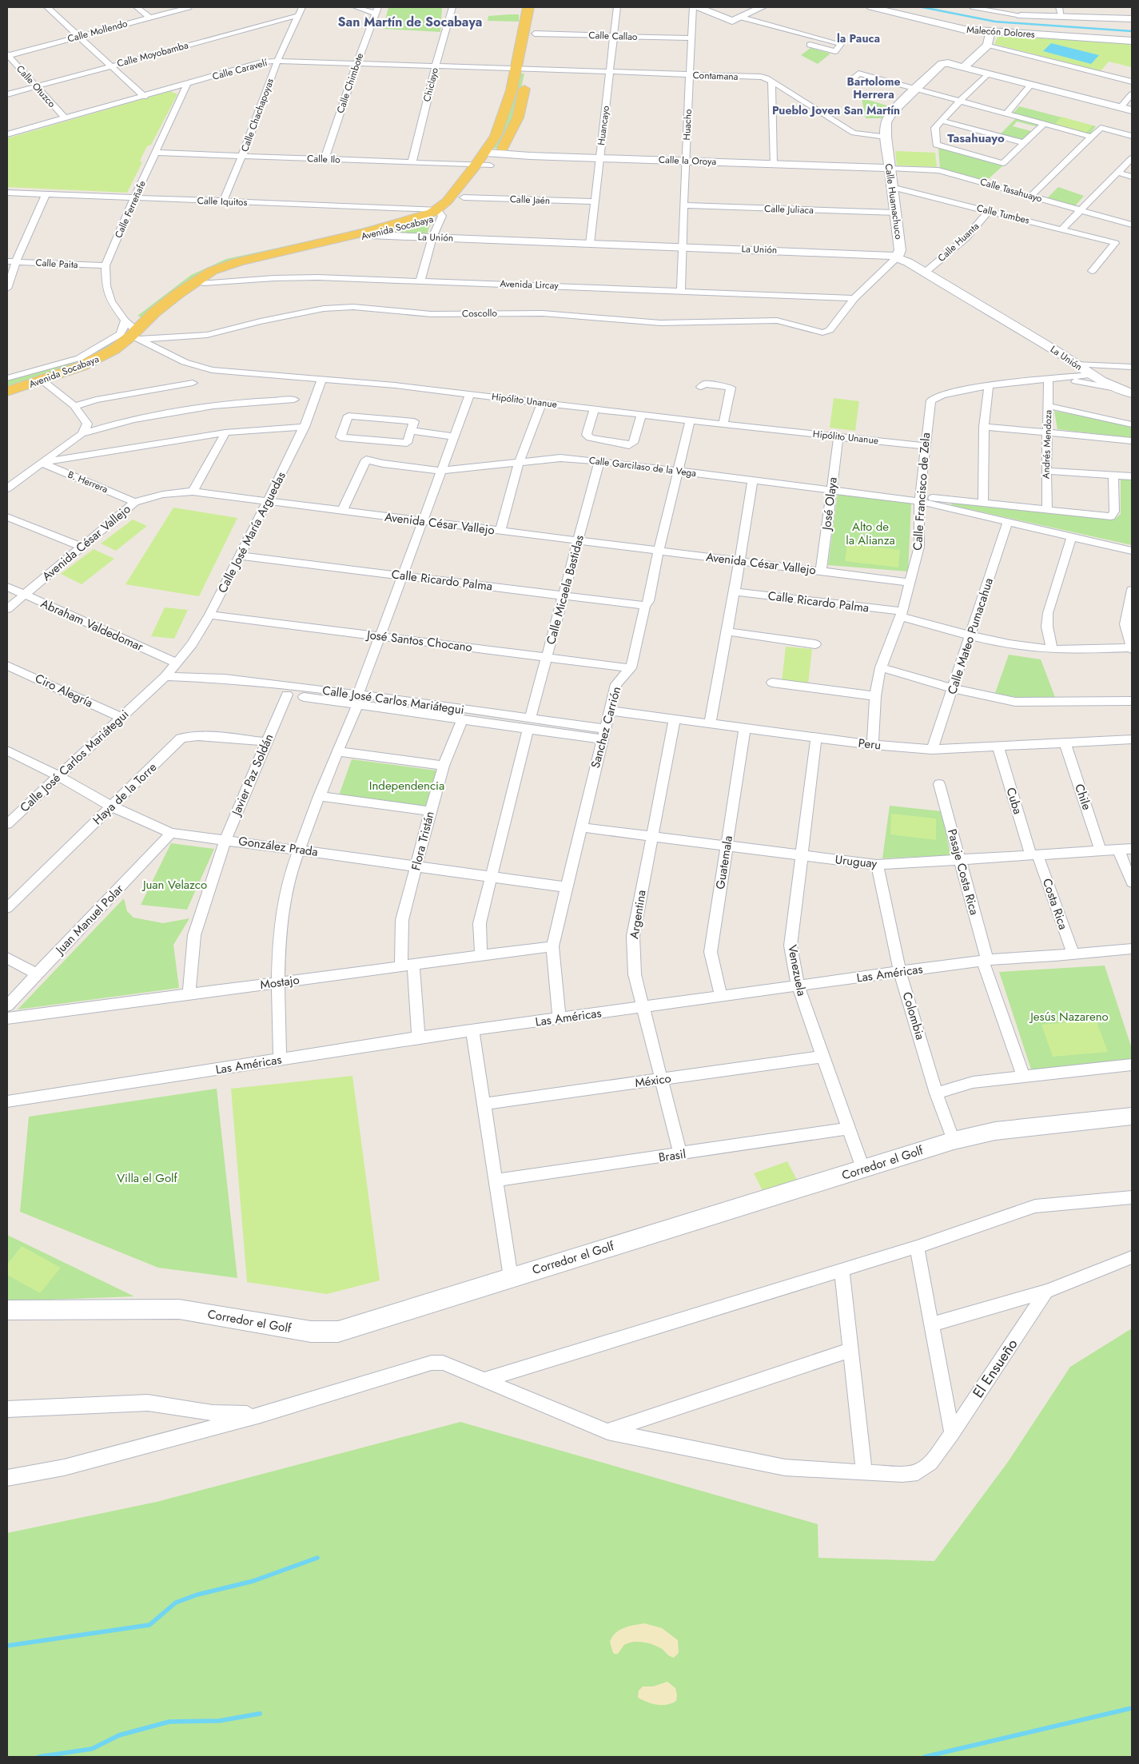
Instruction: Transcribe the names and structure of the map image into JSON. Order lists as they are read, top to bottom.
{
  "streets": {
    "main road": ["Avenida Socabaya"],
    "street": [
      "Calle Mollendo",
      "Malecón Dolores",
      "Calle Callao",
      "Calle Moyobamba",
      "Calle Caravelí",
      "Contamana",
      "Calle Chimbote",
      "Chiclayo",
      "Calle Otuzco",
      "Calle Chachapoyas",
      "Huacho",
      "Huancayo",
      "Calle Ilo",
      "Calle la Oroya",
      "Calle Tasahuayo",
      "Calle Jaén",
      "Calle Iquitos",
      "Calle Huamachuco",
      "Calle Ferreñafe",
      "Calle Juliaca",
      "Calle Tumbes",
      "La Unión",
      "Calle Huanta",
      "Calle Paita",
      "Avenida Lircay",
      "Coscollo",
      "Hipólito Unanue",
      "Andrés Mendoza",
      "Calle Garcilaso de la Vega",
      "B. Herrera",
      "Calle Francisco de Zela",
      "José Olaya",
      "Avenida César Vallejo",
      "Calle José María Arguedas",
      "Calle Ricardo Palma",
      "Calle Micaela Bastidas",
      "Abraham Valdedomar",
      "Calle Mateo Pumacahua",
      "José Santos Chocano",
      "Ciro Alegría",
      "Calle José Carlos Mariátegui",
      "Sanchez Carrión",
      "Peru",
      "Javier Paz Soldán",
      "Haya de la Torre",
      "Chile",
      "Cuba",
      "Flora Tristán",
      "González Prada",
      "Uruguay",
      "Guatemala",
      "Pasaje Costa Rica",
      "Costa Rica",
      "Argentina",
      "Juan Manuel Polar",
      "Venezuela",
      "Las Américas",
      "Mostajo",
      "Colombia",
      "México",
      "Brasil",
      "Corredor el Golf",
      "El Ensueño"
    ]
  },
  "crossings": [
    ["Calle Mollendo", "Calle Otuzco"],
    ["Calle Callao", "Huacho"],
    ["Calle Callao", "Huancayo"],
    ["Calle Moyobamba", "Calle Otuzco"],
    ["Calle Moyobamba", "Calle Chachapoyas"],
    ["Calle Caravelí", "Contamana"],
    ["Calle Caravelí", "Calle Chimbote"],
    ["Calle Caravelí", "Chiclayo"],
    ["Calle Caravelí", "Calle Otuzco"],
    ["Calle Caravelí", "Calle Chachapoyas"],
    ["Calle Caravelí", "Calle Ferreñafe"],
    ["Calle Caravelí", "Avenida Socabaya"],
    ["Contamana", "Huacho"],
    ["Contamana", "Huancayo"],
    ["Contamana", "Calle Huamachuco"],
    ["Contamana", "Avenida Socabaya"],
    ["Calle Chimbote", "Calle Ilo"],
    ["Chiclayo", "Calle Ilo"],
    ["Calle Chachapoyas", "Calle Ilo"],
    ["Calle Chachapoyas", "Calle Iquitos"],
    ["Huacho", "Calle la Oroya"],
    ["Huacho", "Calle Juliaca"],
    ["Huacho", "La Unión"],
    ["Huacho", "Avenida Lircay"],
    ["Huancayo", "Calle la Oroya"],
    ["Huancayo", "Calle Jaén"],
    ["Huancayo", "La Unión"],
    ["Calle Ilo", "Calle Ferreñafe"],
    ["Calle Ilo", "Avenida Socabaya"],
    ["Calle la Oroya", "Calle Tasahuayo"],
    ["Calle la Oroya", "Calle Huamachuco"],
    ["Calle la Oroya", "Avenida Socabaya"],
    ["Calle Tasahuayo", "Calle Huamachuco"],
    ["Calle Jaén", "Avenida Socabaya"],
    ["Calle Iquitos", "Calle Ferreñafe"],
    ["Calle Iquitos", "Avenida Socabaya"],
    ["Calle Huamachuco", "Calle Juliaca"],
    ["Calle Huamachuco", "Calle Tumbes"],
    ["Calle Huamachuco", "La Unión"],
    ["Calle Huamachuco", "Avenida Lircay"],
    ["Calle Huamachuco", "Coscollo"],
    ["Calle Ferreñafe", "Avenida Socabaya"],
    ["Calle Ferreñafe", "Calle Paita"],
    ["Calle Ferreñafe", "Coscollo"],
    ["Calle Ferreñafe", "Hipólito Unanue"],
    ["Calle Tumbes", "Calle Huanta"],
    ["Avenida Socabaya", "La Unión"],
    ["Avenida Socabaya", "Avenida Lircay"],
    ["Avenida Socabaya", "Coscollo"],
    ["Avenida Socabaya", "Hipólito Unanue"],
    ["La Unión", "Calle Huanta"],
    ["La Unión", "Calle Francisco de Zela"],
    ["Coscollo", "Hipólito Unanue"],
    ["Hipólito Unanue", "Calle Francisco de Zela"],
    ["Hipólito Unanue", "José Olaya"],
    ["Hipólito Unanue", "Calle José María Arguedas"],
    ["Hipólito Unanue", "Sanchez Carrión"],
    ["Andrés Mendoza", "Calle Francisco de Zela"],
    ["Calle Garcilaso de la Vega", "Calle Francisco de Zela"],
    ["Calle Garcilaso de la Vega", "José Olaya"],
    ["Calle Garcilaso de la Vega", "Avenida César Vallejo"],
    ["Calle Garcilaso de la Vega", "Calle Micaela Bastidas"],
    ["Calle Garcilaso de la Vega", "Sanchez Carrión"],
    ["B. Herrera", "Avenida César Vallejo"],
    ["Calle Francisco de Zela", "Avenida César Vallejo"],
    ["Calle Francisco de Zela", "Calle Ricardo Palma"],
    ["Calle Francisco de Zela", "Peru"],
    ["José Olaya", "Avenida César Vallejo"],
    ["Avenida César Vallejo", "Calle José María Arguedas"],
    ["Avenida César Vallejo", "Calle Micaela Bastidas"],
    ["Avenida César Vallejo", "Abraham Valdedomar"],
    ["Avenida César Vallejo", "Sanchez Carrión"],
    ["Calle José María Arguedas", "Calle Ricardo Palma"],
    ["Calle José María Arguedas", "Abraham Valdedomar"],
    ["Calle José María Arguedas", "José Santos Chocano"],
    ["Calle José María Arguedas", "Calle José Carlos Mariátegui"],
    ["Calle Ricardo Palma", "Calle Micaela Bastidas"],
    ["Calle Ricardo Palma", "Calle Mateo Pumacahua"],
    ["Calle Ricardo Palma", "Sanchez Carrión"],
    ["Calle Micaela Bastidas", "José Santos Chocano"],
    ["Calle Micaela Bastidas", "Calle José Carlos Mariátegui"],
    ["Calle Micaela Bastidas", "González Prada"],
    ["Calle Micaela Bastidas", "Mostajo"],
    ["Calle Mateo Pumacahua", "Peru"],
    ["José Santos Chocano", "Sanchez Carrión"],
    ["Ciro Alegría", "Calle José Carlos Mariátegui"],
    ["Calle José Carlos Mariátegui", "Sanchez Carrión"],
    ["Calle José Carlos Mariátegui", "Javier Paz Soldán"],
    ["Calle José Carlos Mariátegui", "Flora Tristán"],
    ["Calle José Carlos Mariátegui", "González Prada"],
    ["Sanchez Carrión", "Peru"],
    ["Sanchez Carrión", "González Prada"],
    ["Sanchez Carrión", "Uruguay"],
    ["Sanchez Carrión", "Las Américas"],
    ["Sanchez Carrión", "Mostajo"],
    ["Peru", "Chile"],
    ["Peru", "Cuba"],
    ["Peru", "Guatemala"],
    ["Peru", "Argentina"],
    ["Peru", "Venezuela"],
    ["Javier Paz Soldán", "Haya de la Torre"],
    ["Javier Paz Soldán", "González Prada"],
    ["Javier Paz Soldán", "Mostajo"],
    ["Haya de la Torre", "González Prada"],
    ["Chile", "Uruguay"],
    ["Cuba", "Uruguay"],
    ["Cuba", "Costa Rica"],
    ["Flora Tristán", "González Prada"],
    ["Flora Tristán", "Las Américas"],
    ["Flora Tristán", "Mostajo"],
    ["González Prada", "Juan Manuel Polar"],
    ["Uruguay", "Guatemala"],
    ["Uruguay", "Pasaje Costa Rica"],
    ["Uruguay", "Costa Rica"],
    ["Uruguay", "Argentina"],
    ["Uruguay", "Venezuela"],
    ["Uruguay", "Colombia"],
    ["Guatemala", "Las Américas"],
    ["Pasaje Costa Rica", "Las Américas"],
    ["Costa Rica", "Las Américas"],
    ["Argentina", "Las Américas"],
    ["Argentina", "México"],
    ["Argentina", "Brasil"],
    ["Venezuela", "Las Américas"],
    ["Venezuela", "México"],
    ["Venezuela", "Brasil"],
    ["Venezuela", "Corredor el Golf"],
    ["Las Américas", "Colombia"],
    ["Colombia", "Corredor el Golf"]
  ],
  "districts": [
    "San Martín de Socabaya",
    "la Pauca",
    "Bartolome Herrera",
    "Pueblo Joven San Martín",
    "Tasahuayo"
  ],
  "parks": [
    "Alto de la Alianza",
    "Independencia",
    "Juan Velazco",
    "Jesús Nazareno",
    "Villa el Golf"
  ]
}
